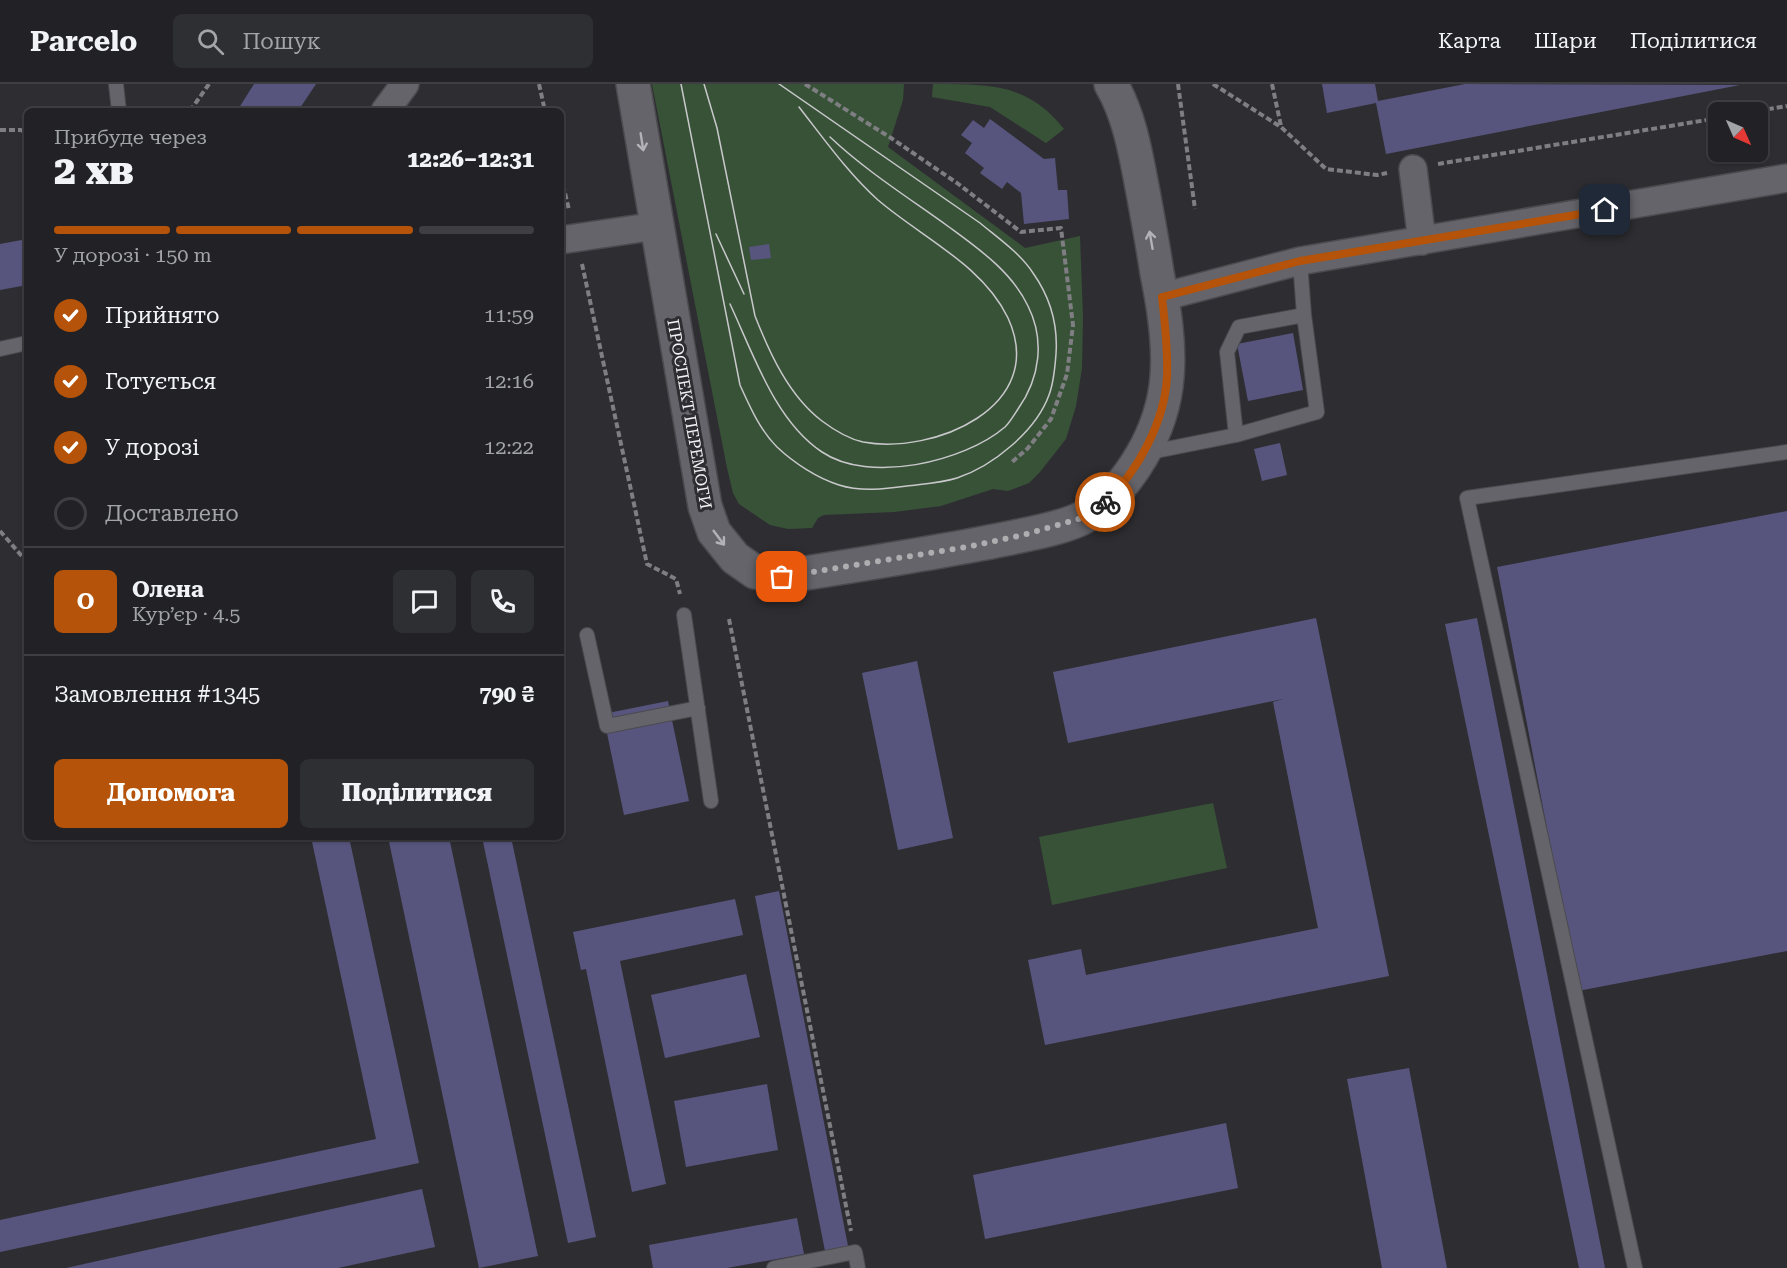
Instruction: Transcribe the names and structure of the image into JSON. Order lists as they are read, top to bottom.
{
  "streets": {
    "main road": ["ПРОСПЕКТ ПЕРЕМОГИ"]
  },
  "north": "bottom right",
  "page": {
    "header": "Parcelo",
    "search": "Пошук",
    "nav": ["Карта", "Шари", "Поділитися"],
    "heading": ["2 хв", "Прибуде через", "12:26–12:31"],
    "panel": [
      "Олена",
      "Кур’єр · 4.5",
      "Замовлення #1345",
      "790 ₴"
    ],
    "bar": "У дорозі · 150 m",
    "list": [
      ["Прийнято", "11:59"],
      ["Готується", "12:16"],
      ["У дорозі", "12:22"],
      "Доставлено"
    ],
    "round": "О",
    "buttons": ["Допомога", "Поділитися"]
  }
}
